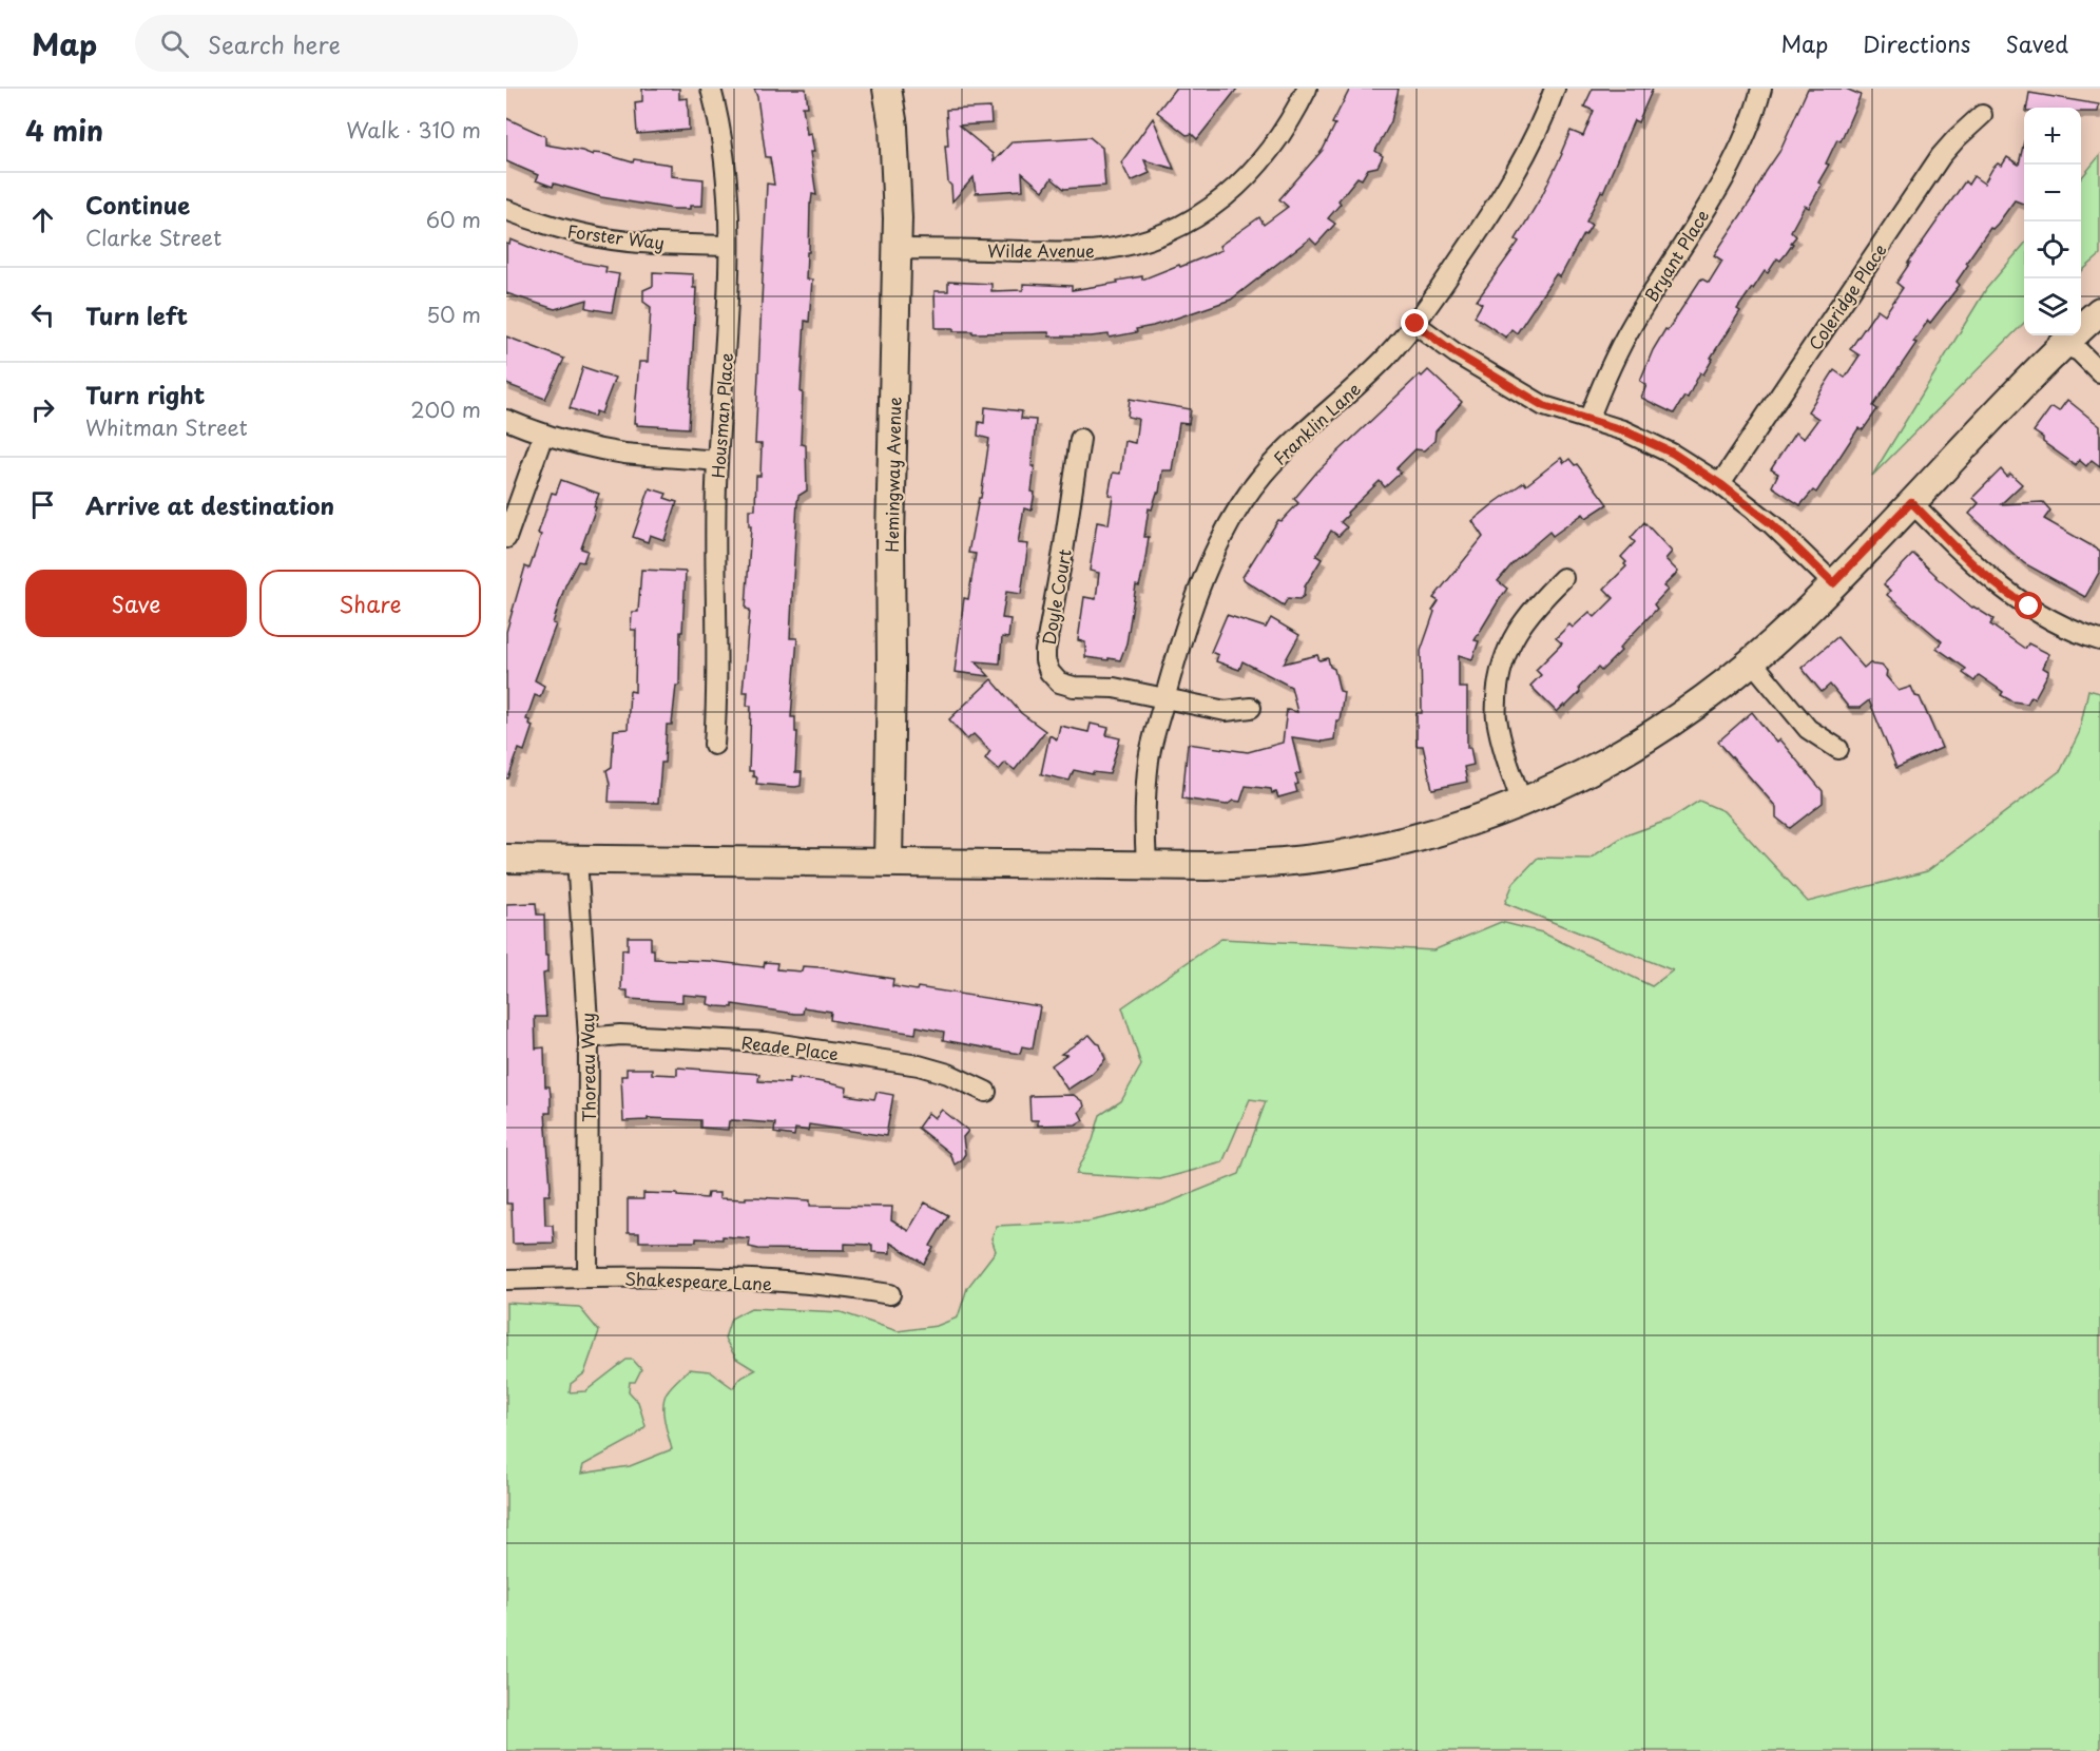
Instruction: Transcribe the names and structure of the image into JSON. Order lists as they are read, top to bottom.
{
  "streets": {
    "main road": ["Hemingway Avenue"],
    "street": [
      "Forster Way",
      "Wilde Avenue",
      "Bryant Place",
      "Coleridge Place",
      "Housman Place",
      "Franklin Lane",
      "Doyle Court",
      "Reade Place",
      "Thoreau Way",
      "Shakespeare Lane"
    ]
  },
  "crossings": [
    ["Forster Way", "Housman Place"],
    ["Wilde Avenue", "Hemingway Avenue"],
    ["Franklin Lane", "Doyle Court"],
    ["Reade Place", "Thoreau Way"],
    ["Thoreau Way", "Shakespeare Lane"]
  ],
  "page": {
    "header": "Map",
    "search": "Search here",
    "nav": ["Map", "Directions", "Saved"],
    "heading": ["4 min", "Walk · 310 m"],
    "map_buttons": ["+", "−"],
    "list": [
      ["Continue", "Clarke Street", "60 m"],
      ["Turn left", "50 m"],
      ["Turn right", "Whitman Street", "200 m"],
      "Arrive at destination"
    ],
    "buttons": ["Save", "Share"]
  }
}
